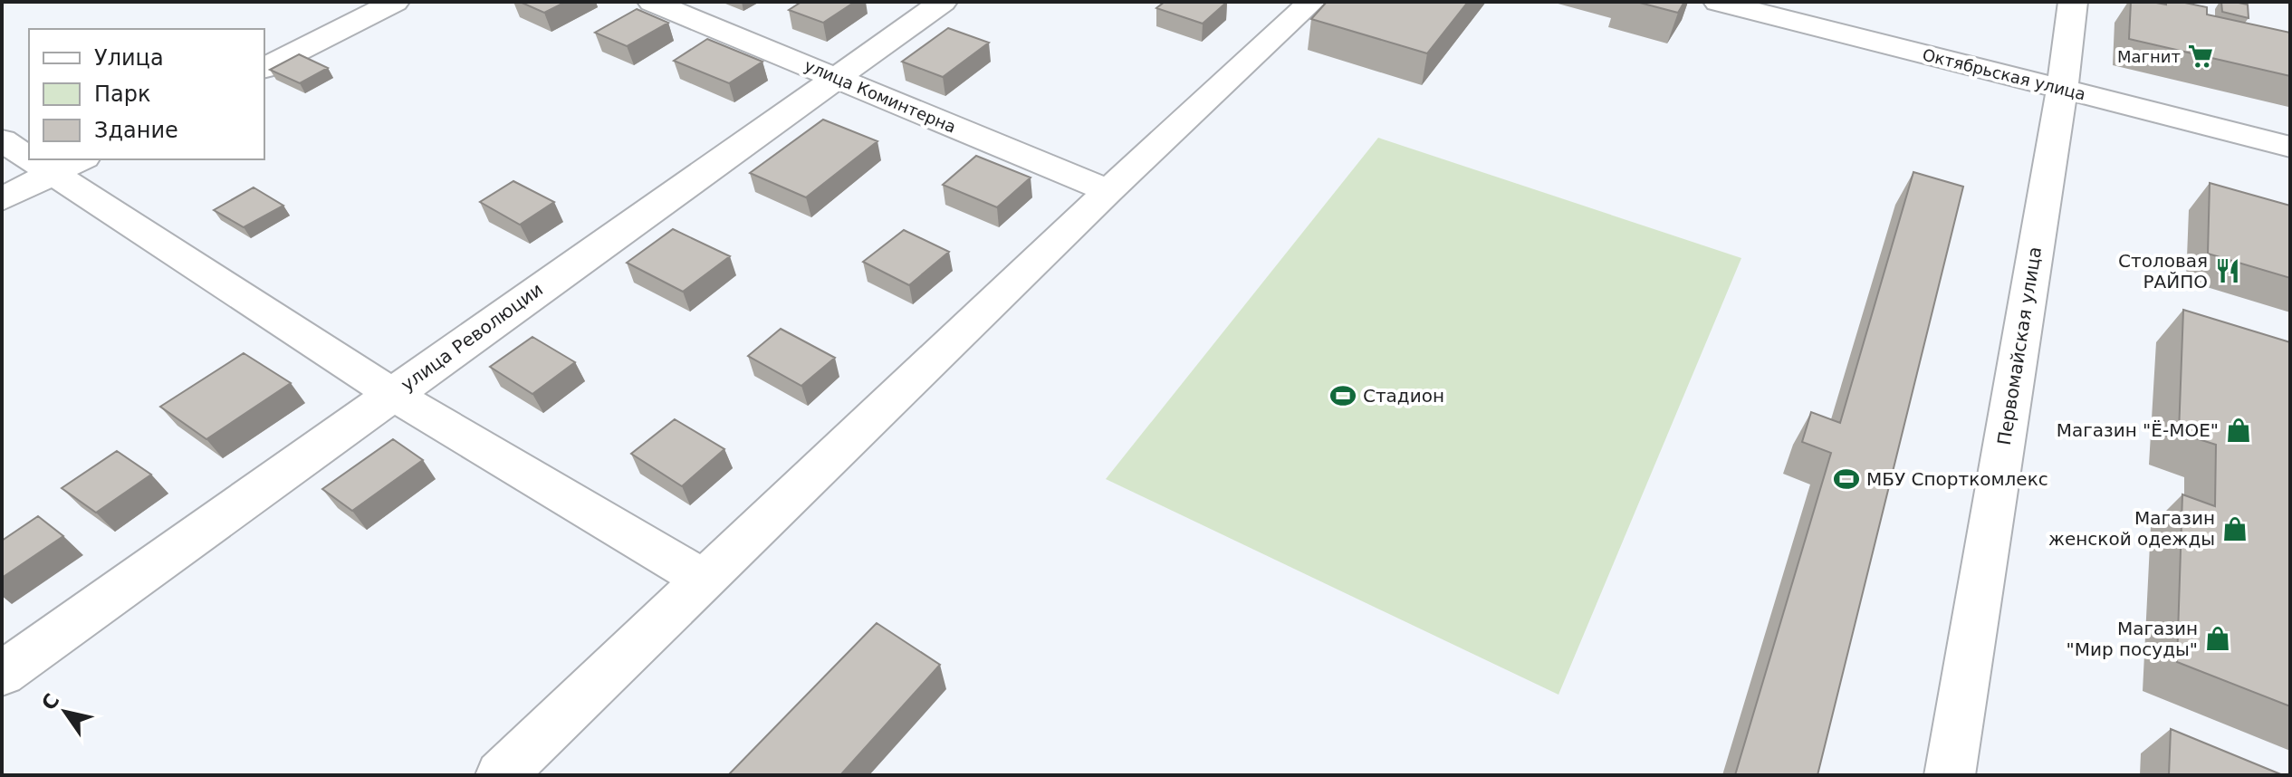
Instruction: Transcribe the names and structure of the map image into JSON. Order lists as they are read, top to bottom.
{
  "streets": {
    "street": [
      "Октябрьская улица",
      "улица Коминтерна",
      "улица Революции",
      "Первомайская улица"
    ]
  },
  "crossings": [
    ["Октябрьская улица", "Первомайская улица"],
    ["улица Коминтерна", "улица Революции"]
  ],
  "places": {
    "supermarket": ["Магнит"],
    "restaurant": ["Столовая РАЙПО"],
    "sports": ["Стадион", "МБУ Спорткомлекс"],
    "shop": ["Магазин \"Ё-МОЕ\"", "Магазин женской одежды", "Магазин \"Мир посуды\""]
  },
  "legend": ["Улица", "Парк", "Здание"],
  "north": "top left"
}
